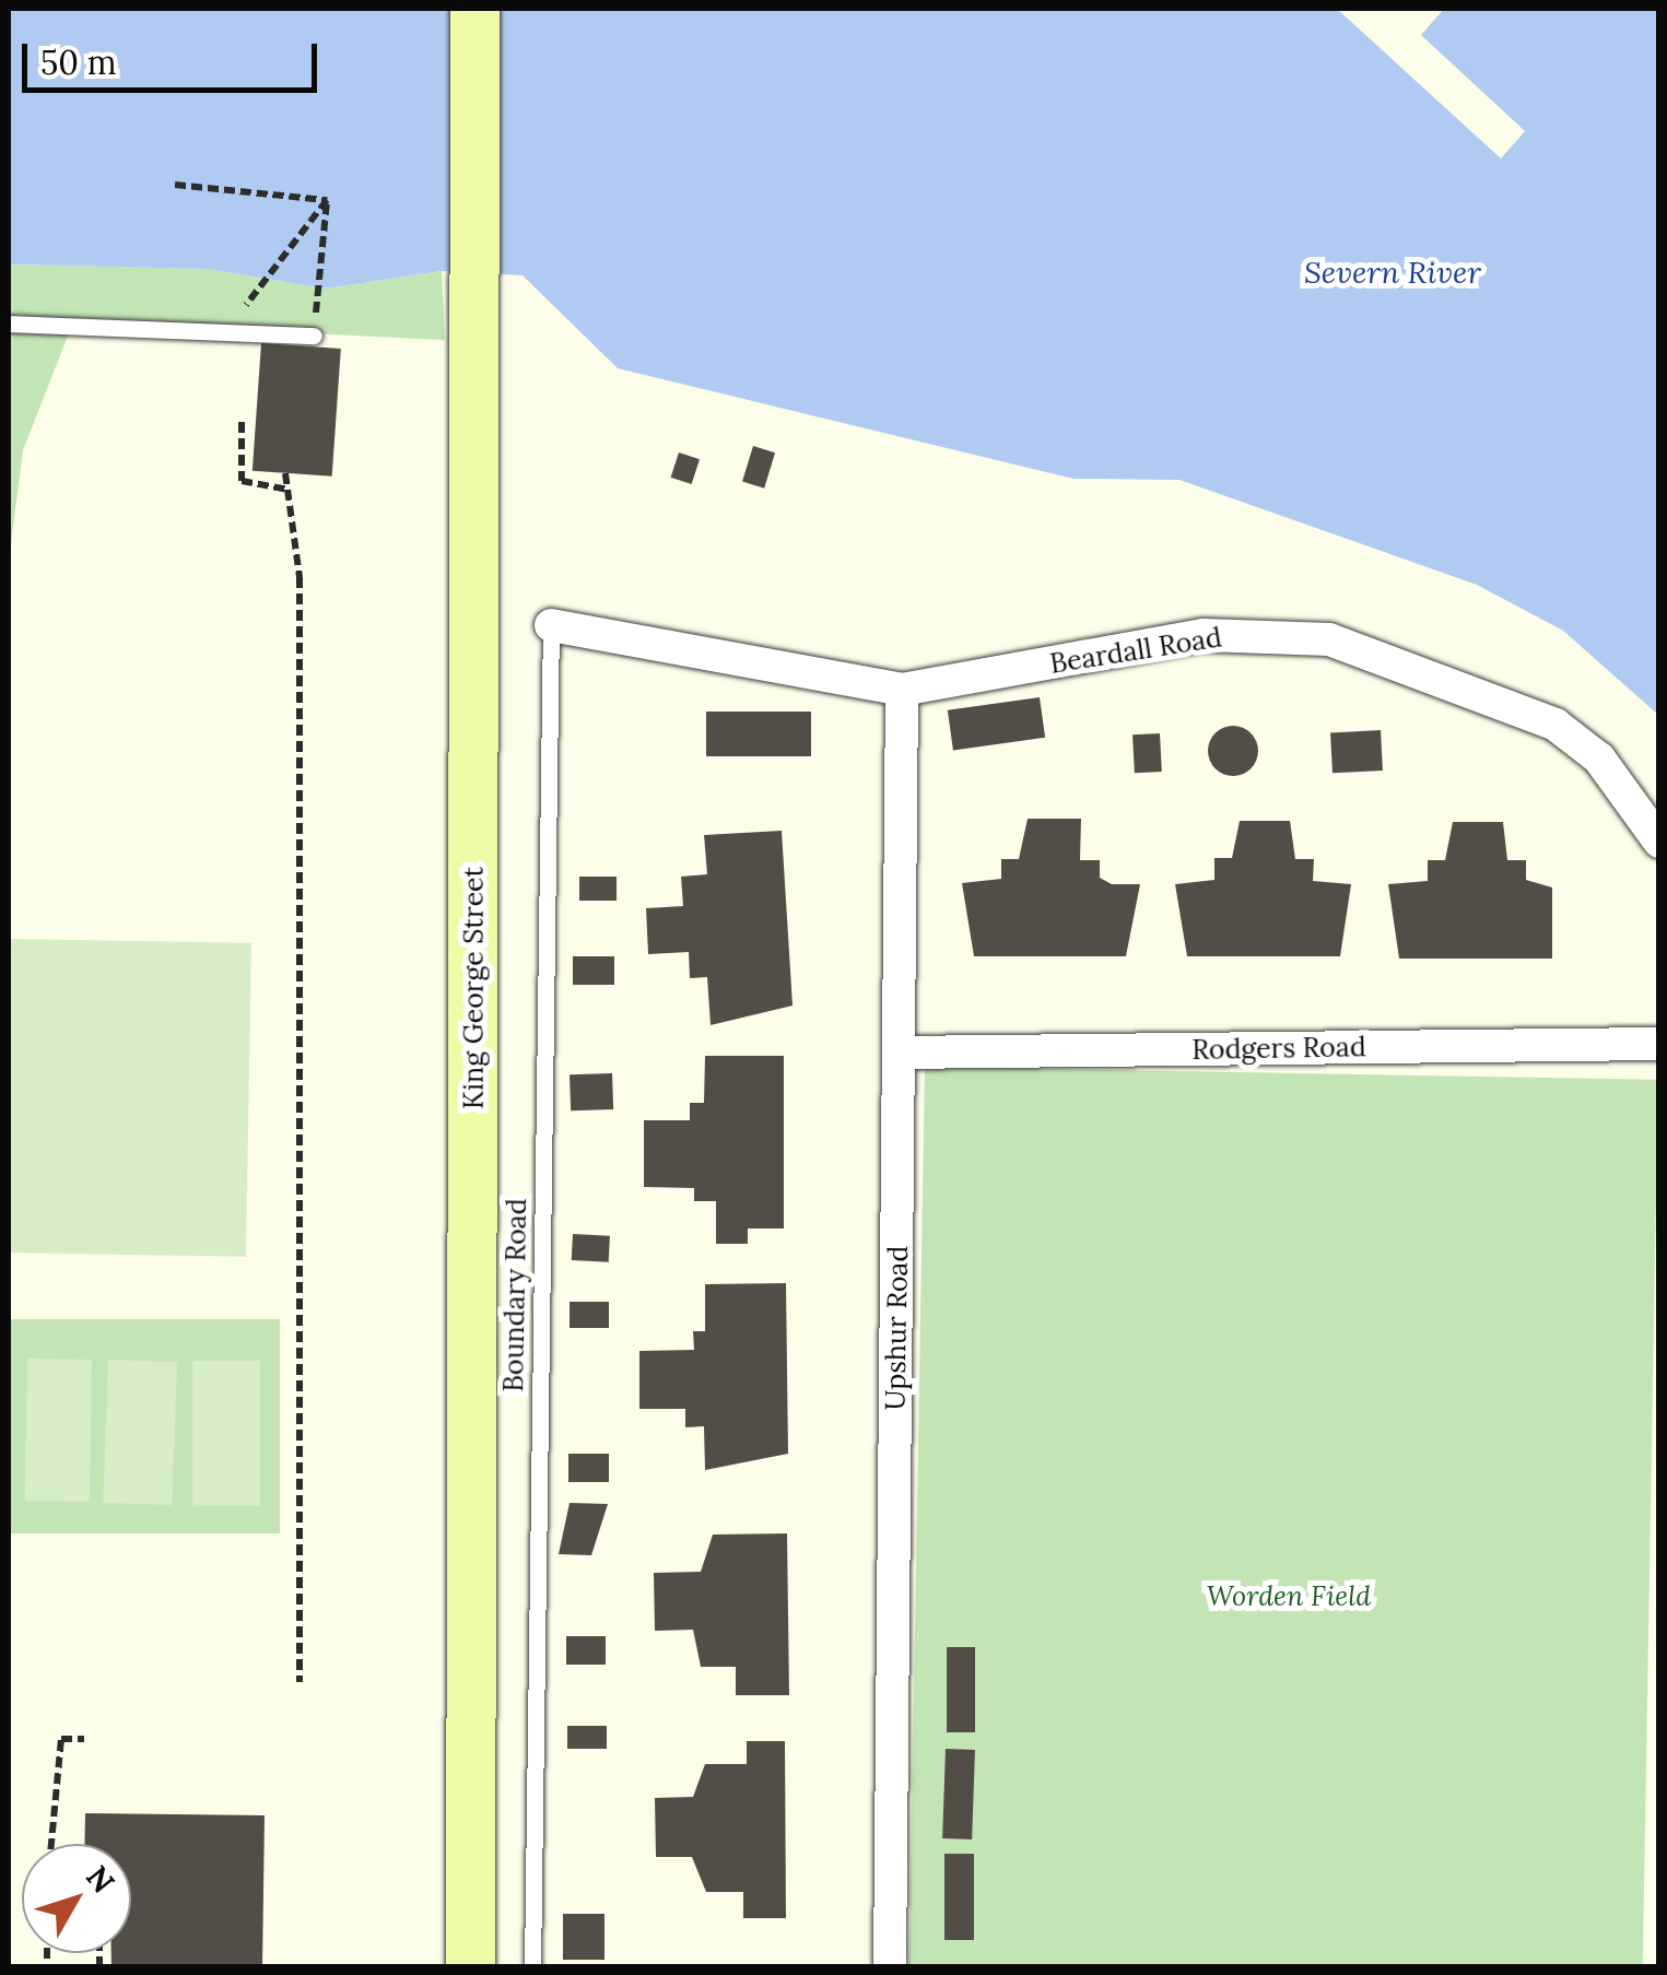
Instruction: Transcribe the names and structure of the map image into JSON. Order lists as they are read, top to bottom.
{
  "streets": {
    "main road": ["King George Street"],
    "street": ["Beardall Road", "Rodgers Road", "Upshur Road"],
    "lane": ["Boundary Road"]
  },
  "crossings": [
    ["Beardall Road", "Boundary Road"],
    ["Beardall Road", "Upshur Road"],
    ["Rodgers Road", "Upshur Road"]
  ],
  "water": ["Severn River"],
  "parks": ["Worden Field"],
  "scale_bar": "50 m",
  "north": "top right"
}
